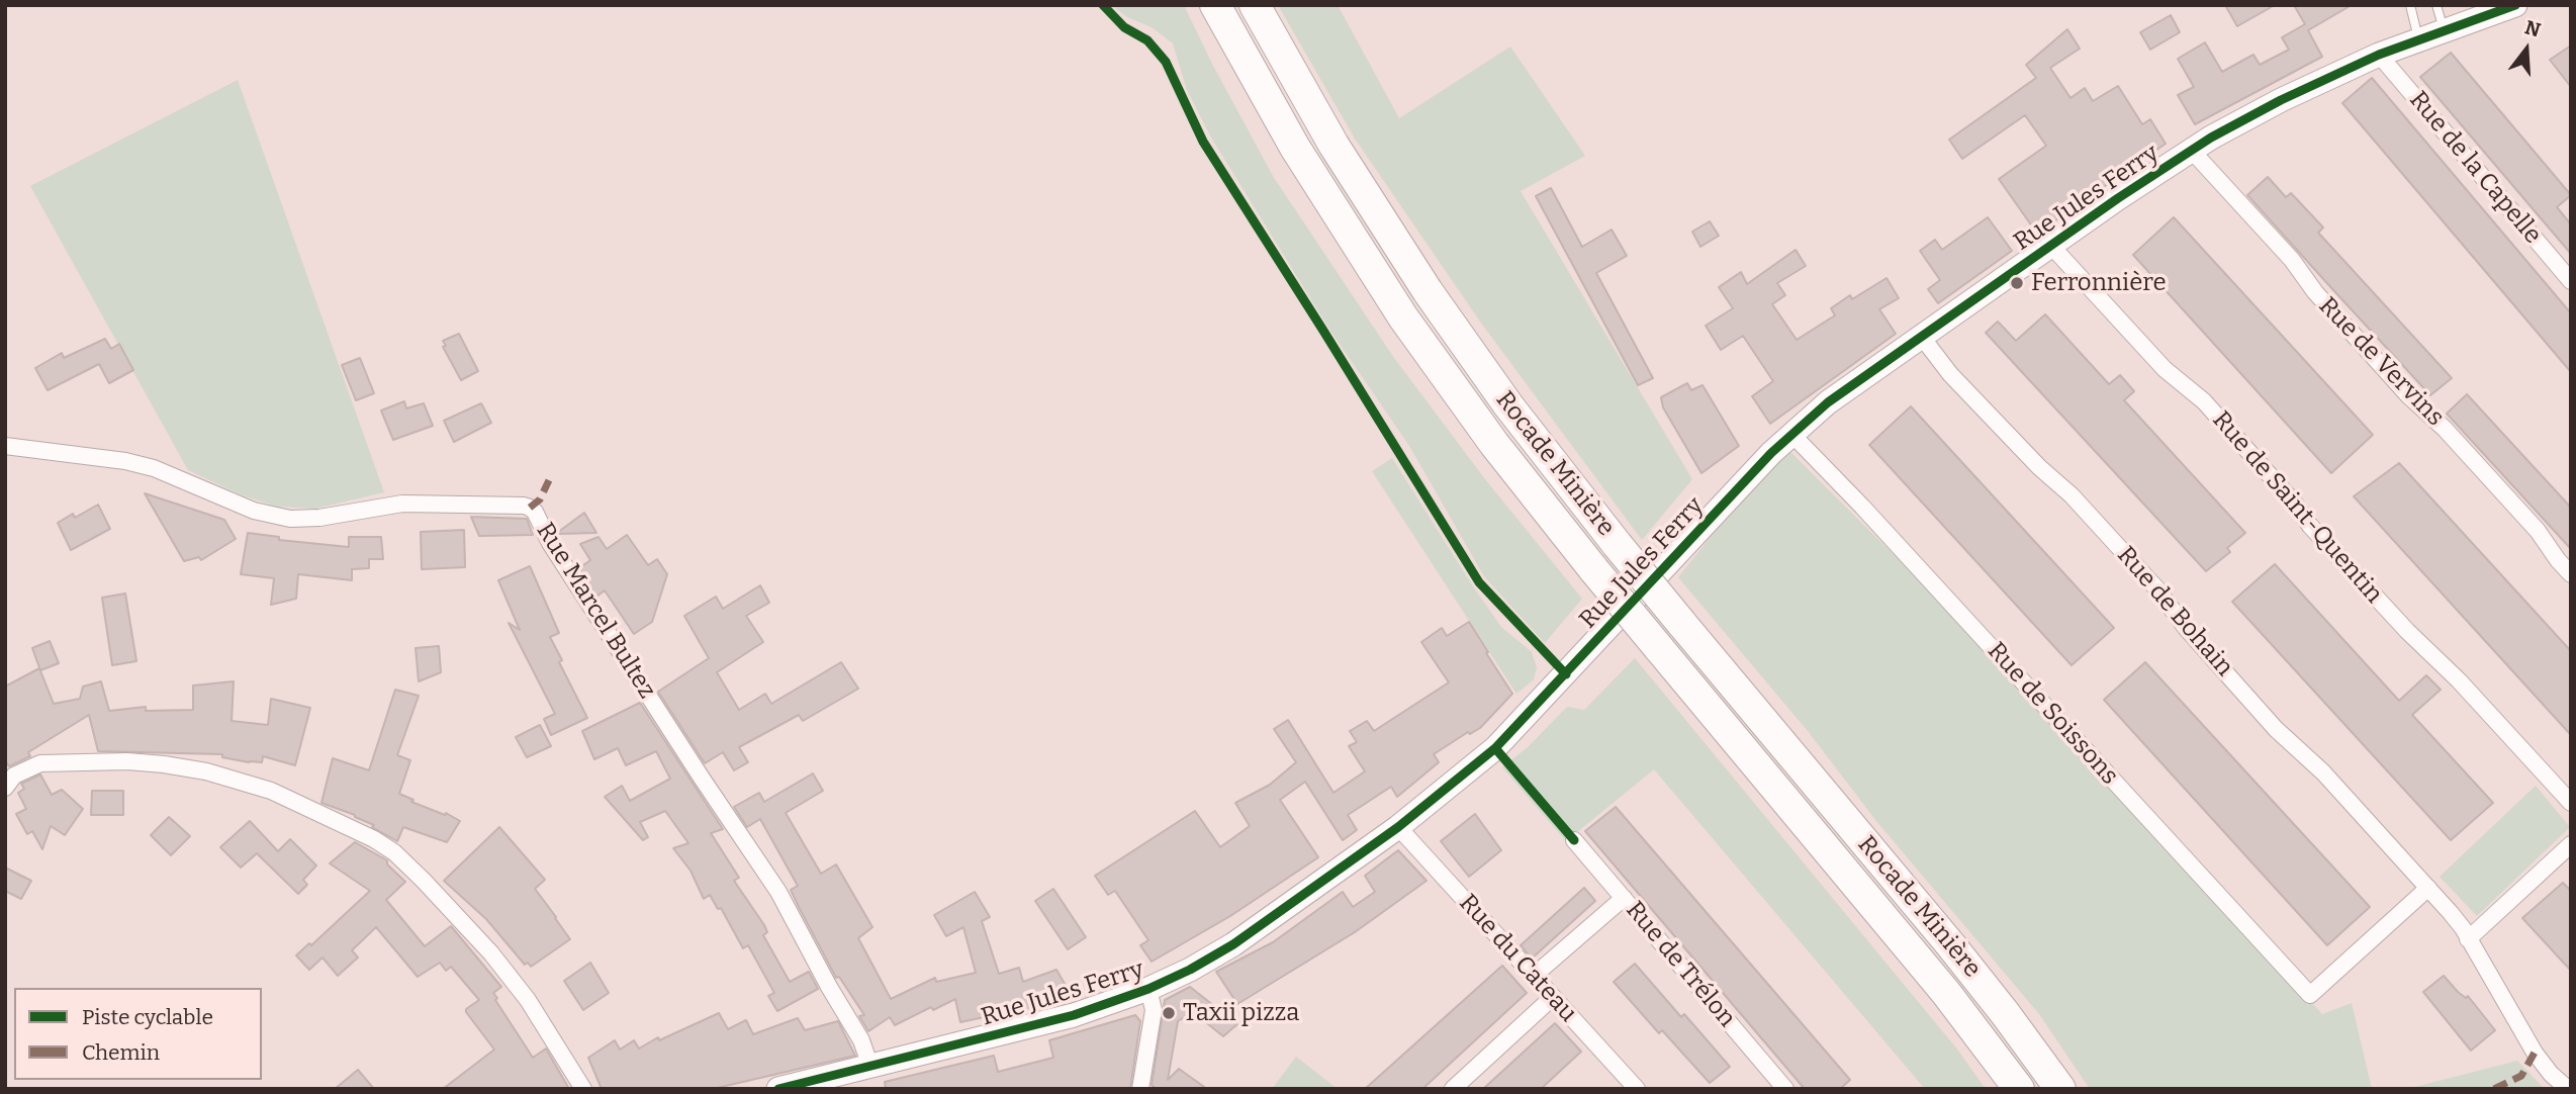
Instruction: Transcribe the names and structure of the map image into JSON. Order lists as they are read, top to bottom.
{
  "streets": {
    "highway": ["Rocade Minière"],
    "street": [
      "Rue de la Capelle",
      "Rue Jules Ferry",
      "Rue de Vervins",
      "Rue de Saint-Quentin",
      "Rue Marcel Bultez",
      "Rue de Bohain",
      "Rue de Soissons",
      "Rue du Cateau",
      "Rue de Trélon"
    ]
  },
  "crossings": [
    ["Rue de la Capelle", "Rue Jules Ferry"],
    ["Rue Jules Ferry", "Rue de Vervins"],
    ["Rue Jules Ferry", "Rue de Saint-Quentin"],
    ["Rue Jules Ferry", "Rue Marcel Bultez"],
    ["Rue Jules Ferry", "Rue de Bohain"],
    ["Rue Jules Ferry", "Rue de Soissons"],
    ["Rue Jules Ferry", "Rue du Cateau"],
    ["Rue de Bohain", "Rue de Soissons"]
  ],
  "places": ["Ferronnière", "Taxii pizza"],
  "legend": ["Piste cyclable", "Chemin"],
  "north": "top"
}
